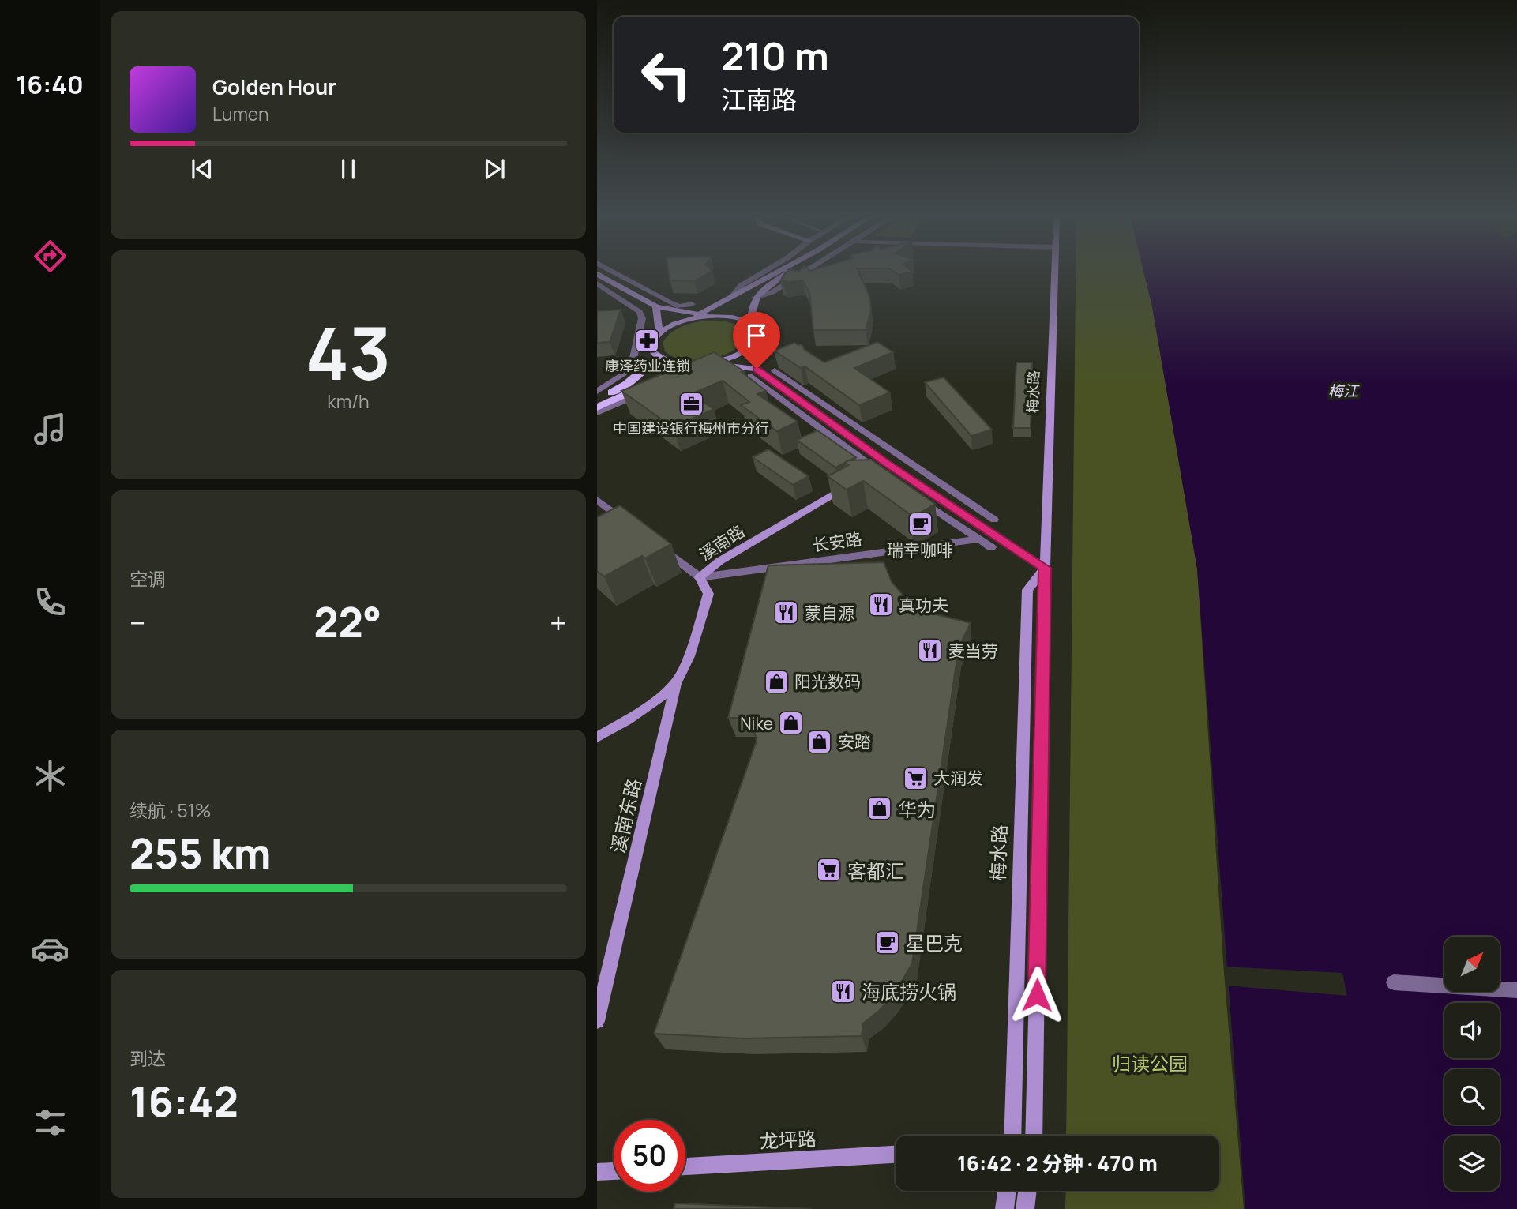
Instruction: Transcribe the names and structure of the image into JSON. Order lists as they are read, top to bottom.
{
  "streets": {
    "main road": [
      "梅水路",
      "溪南路",
      "溪南东路",
      "龙坪路"
    ],
    "street": ["长安路"]
  },
  "crossings": [
    ["长安路", "溪南路"],
    ["溪南路", "溪南东路"]
  ],
  "water": ["梅江"],
  "parks": ["归读公园"],
  "places": {
    "pharmacy": ["康泽药业连锁"],
    "office": ["中国建设银行梅州市分行"],
    "cafe": ["瑞幸咖啡", "星巴克"],
    "restaurant": [
      "真功夫",
      "蒙自源",
      "麦当劳",
      "海底捞火锅"
    ],
    "shop": [
      "阳光数码",
      "Nike",
      "安踏",
      "华为"
    ],
    "supermarket": ["大润发", "客都汇"]
  },
  "north": "top right",
  "page": {
    "tabs": "16:40",
    "turn": ["210 m", "江南路"],
    "song": ["Golden Hour", "Lumen"],
    "tile": [
      ["43", "km/h"],
      "空调",
      ["续航 · 51%", "255 km"],
      ["到达", "16:42"]
    ],
    "heat": ["−", "22°", "+"],
    "limit": "50",
    "trip": "16:42 · 2 分钟 · 470 m"
  }
}
